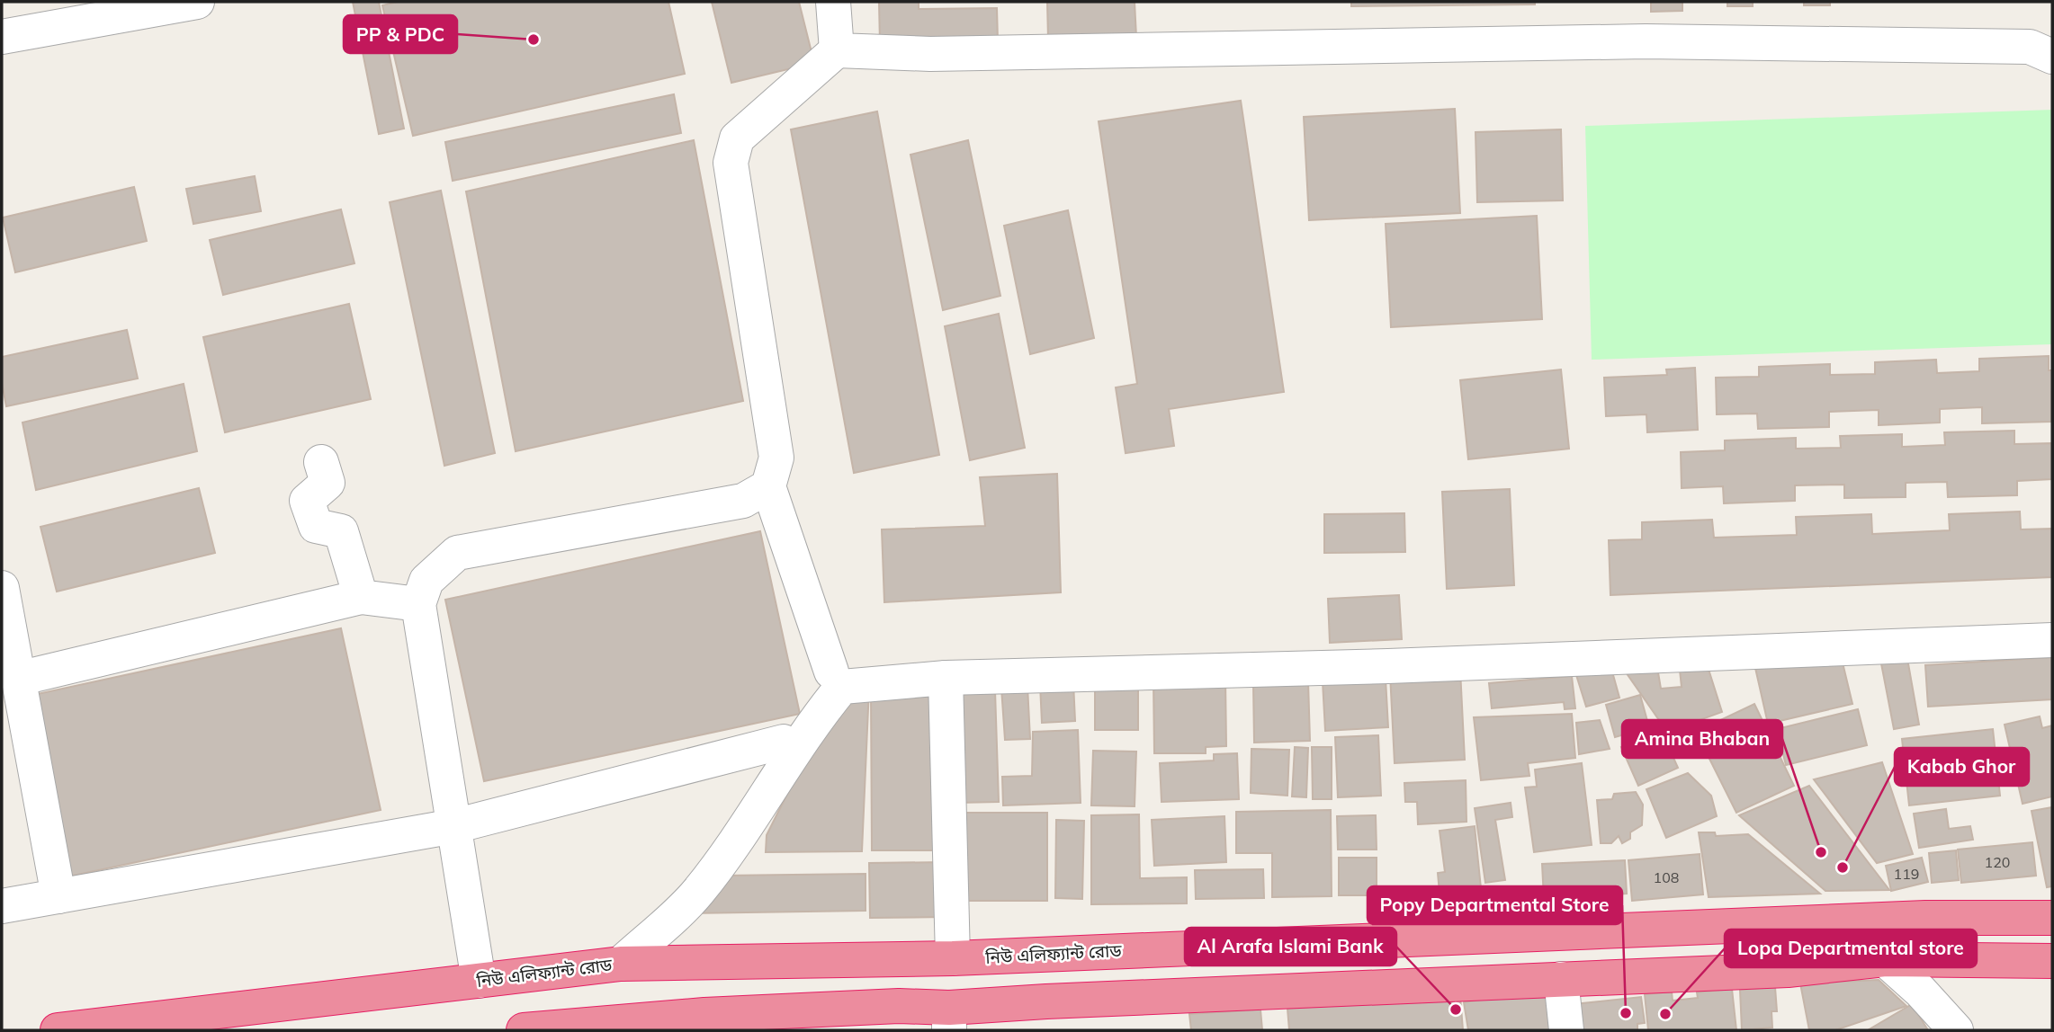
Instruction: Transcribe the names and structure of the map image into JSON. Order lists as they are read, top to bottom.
{
  "streets": {
    "highway": ["নিউ এলিফ্যান্ট রোড"]
  },
  "places": [
    "PP & PDC",
    "Amina Bhaban",
    "Kabab Ghor",
    "Al Arafa Islami Bank",
    "Popy Departmental Store",
    "Lopa Departmental store"
  ],
  "house_numbers": ["120", "119", "108"]
}
